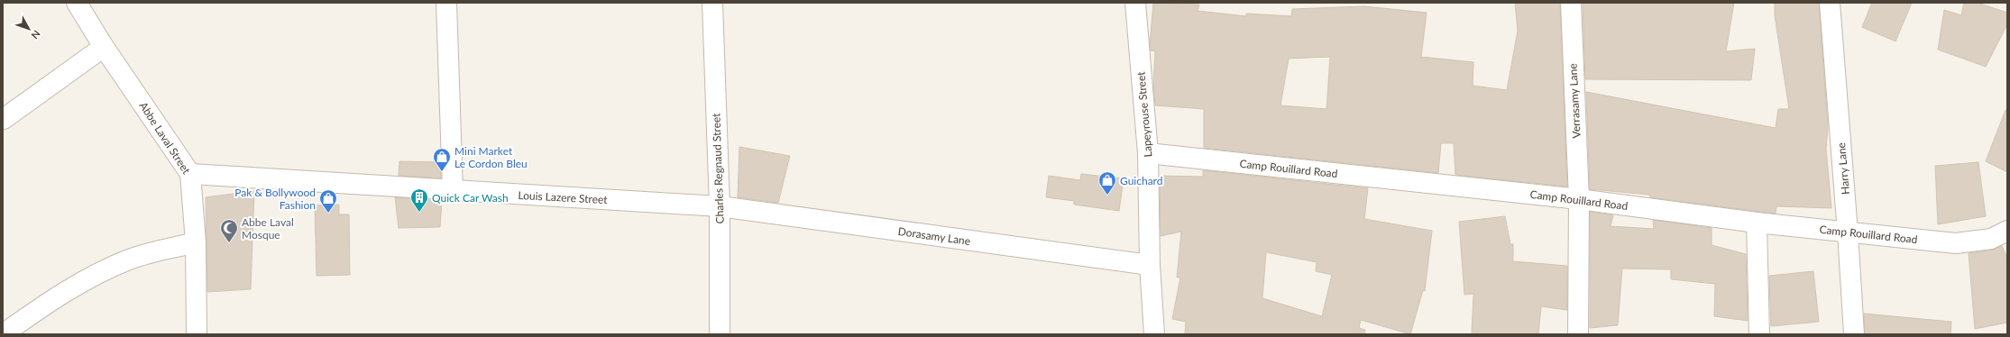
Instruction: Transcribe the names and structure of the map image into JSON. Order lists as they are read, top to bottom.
{
  "streets": {
    "street": [
      "Verrasamy Lane",
      "Lapeyrouse Street",
      "Abbe Laval Street",
      "Charles Regnaud Street",
      "Camp Rouillard Road",
      "Harry Lane",
      "Louis Lazere Street",
      "Dorasamy Lane"
    ]
  },
  "crossings": [
    ["Verrasamy Lane", "Camp Rouillard Road"],
    ["Lapeyrouse Street", "Camp Rouillard Road"],
    ["Lapeyrouse Street", "Dorasamy Lane"],
    ["Abbe Laval Street", "Louis Lazere Street"],
    ["Charles Regnaud Street", "Louis Lazere Street"],
    ["Charles Regnaud Street", "Dorasamy Lane"],
    ["Camp Rouillard Road", "Harry Lane"],
    ["Louis Lazere Street", "Dorasamy Lane"]
  ],
  "places": {
    "shop": ["Mini Market Le Cordon Bleu", "Guichard", "Pak & Bollywood Fashion"],
    "building": ["Quick Car Wash"],
    "mosque": ["Abbe Laval Mosque"]
  },
  "north": "bottom right"
}
